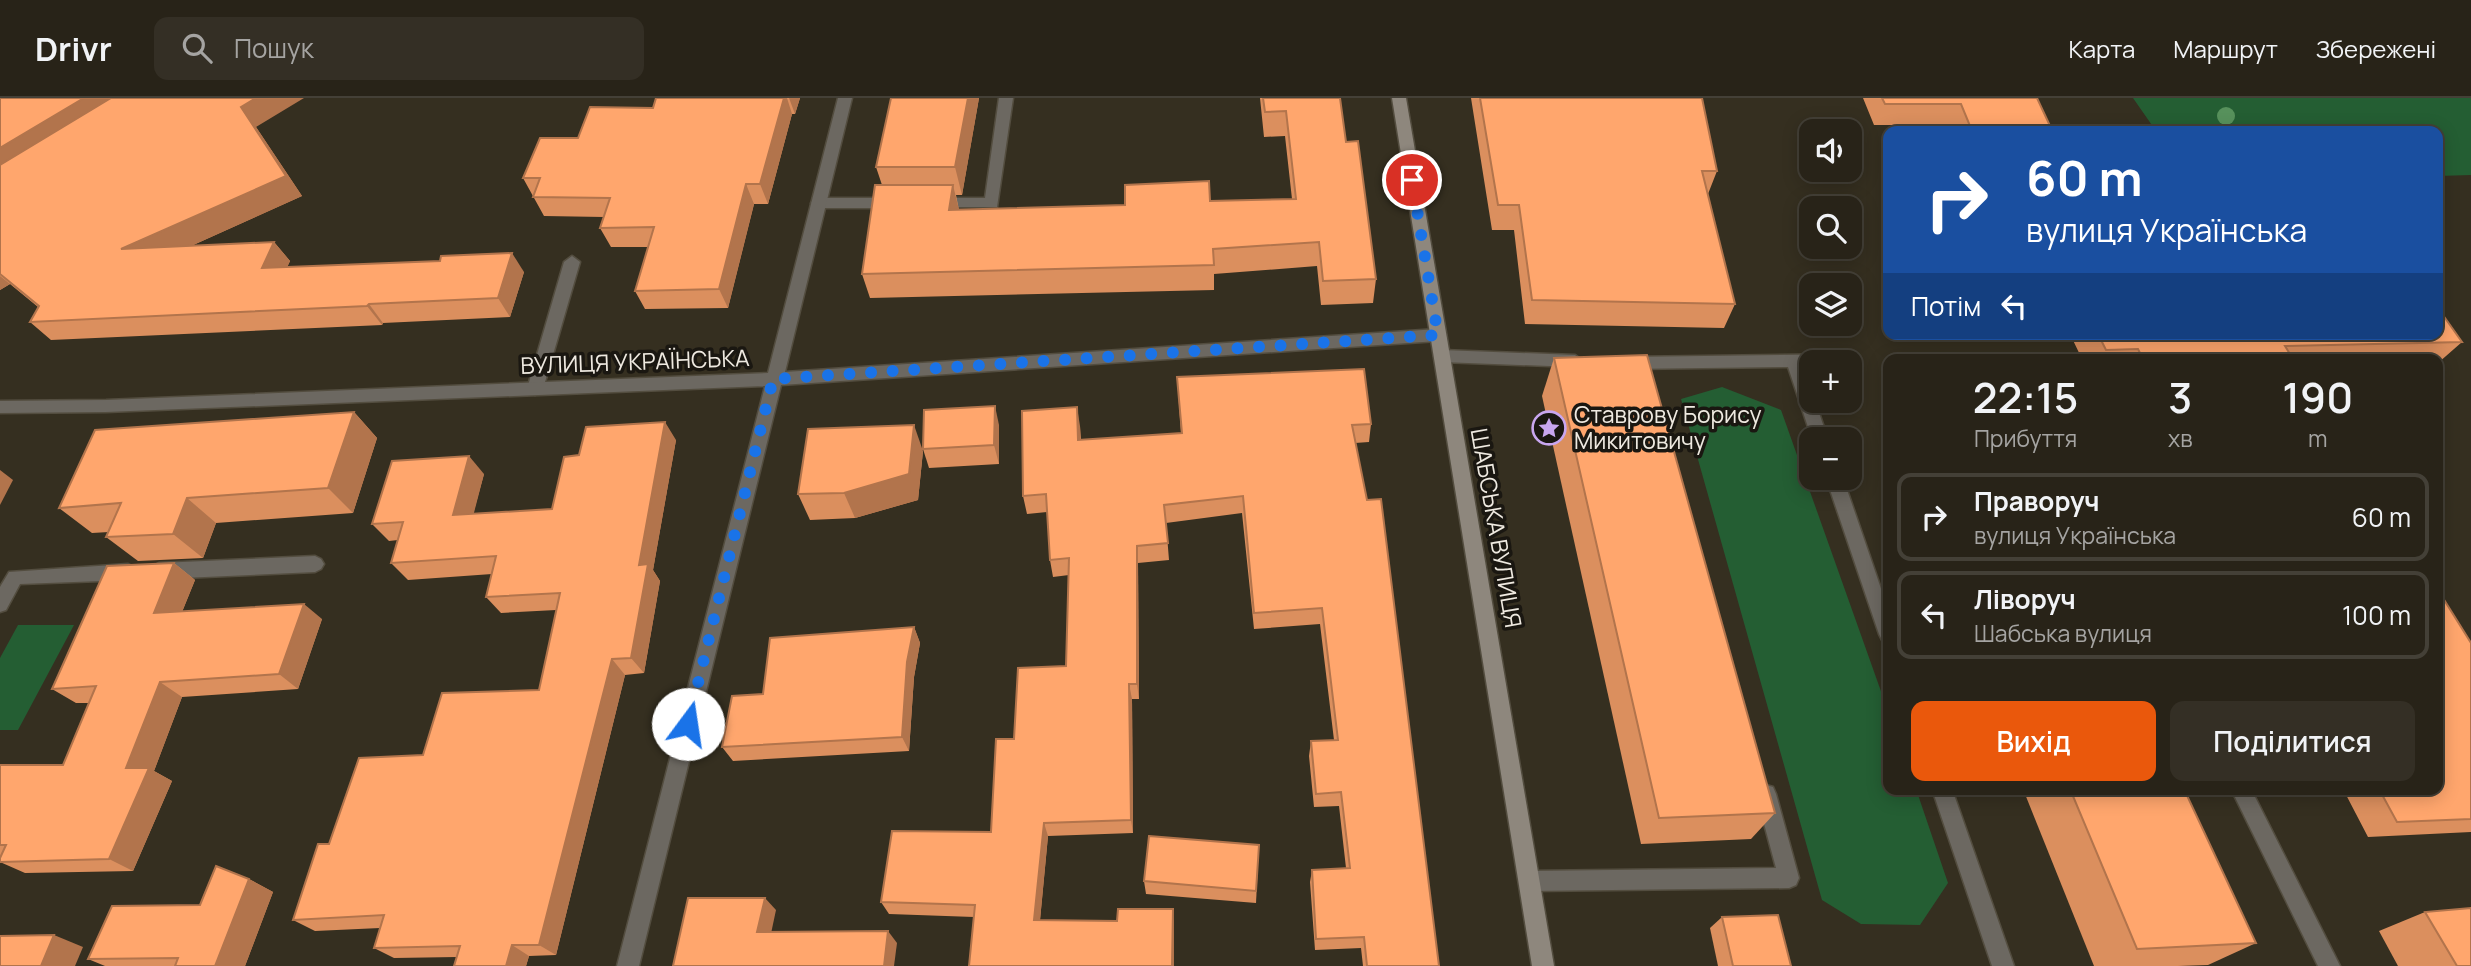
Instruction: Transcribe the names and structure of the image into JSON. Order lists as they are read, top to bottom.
{
  "streets": {
    "main road": ["ШАБСЬКА ВУЛИЦЯ"],
    "street": ["ВУЛИЦЯ УКРАЇНСЬКА"]
  },
  "crossings": [
    ["ВУЛИЦЯ УКРАЇНСЬКА", "ШАБСЬКА ВУЛИЦЯ"]
  ],
  "places": {
    "place": ["Ставрову Борису Микитовичу"]
  },
  "page": {
    "header": "Drivr",
    "search": "Пошук",
    "nav": ["Карта", "Маршрут", "Збережені"],
    "map_buttons": ["+", "−"],
    "turn": ["60 m", "вулиця Українська"],
    "then": "Потім",
    "eta": [
      "22:15",
      "Прибуття",
      "3",
      "хв",
      "190",
      "m"
    ],
    "list": [
      {
        "name": "Праворуч",
        "note": "вулиця Українська",
        "value": "60 m"
      },
      {
        "name": "Ліворуч",
        "note": "Шабська вулиця",
        "value": "100 m"
      }
    ],
    "buttons": ["Вихід", "Поділитися"]
  }
}
